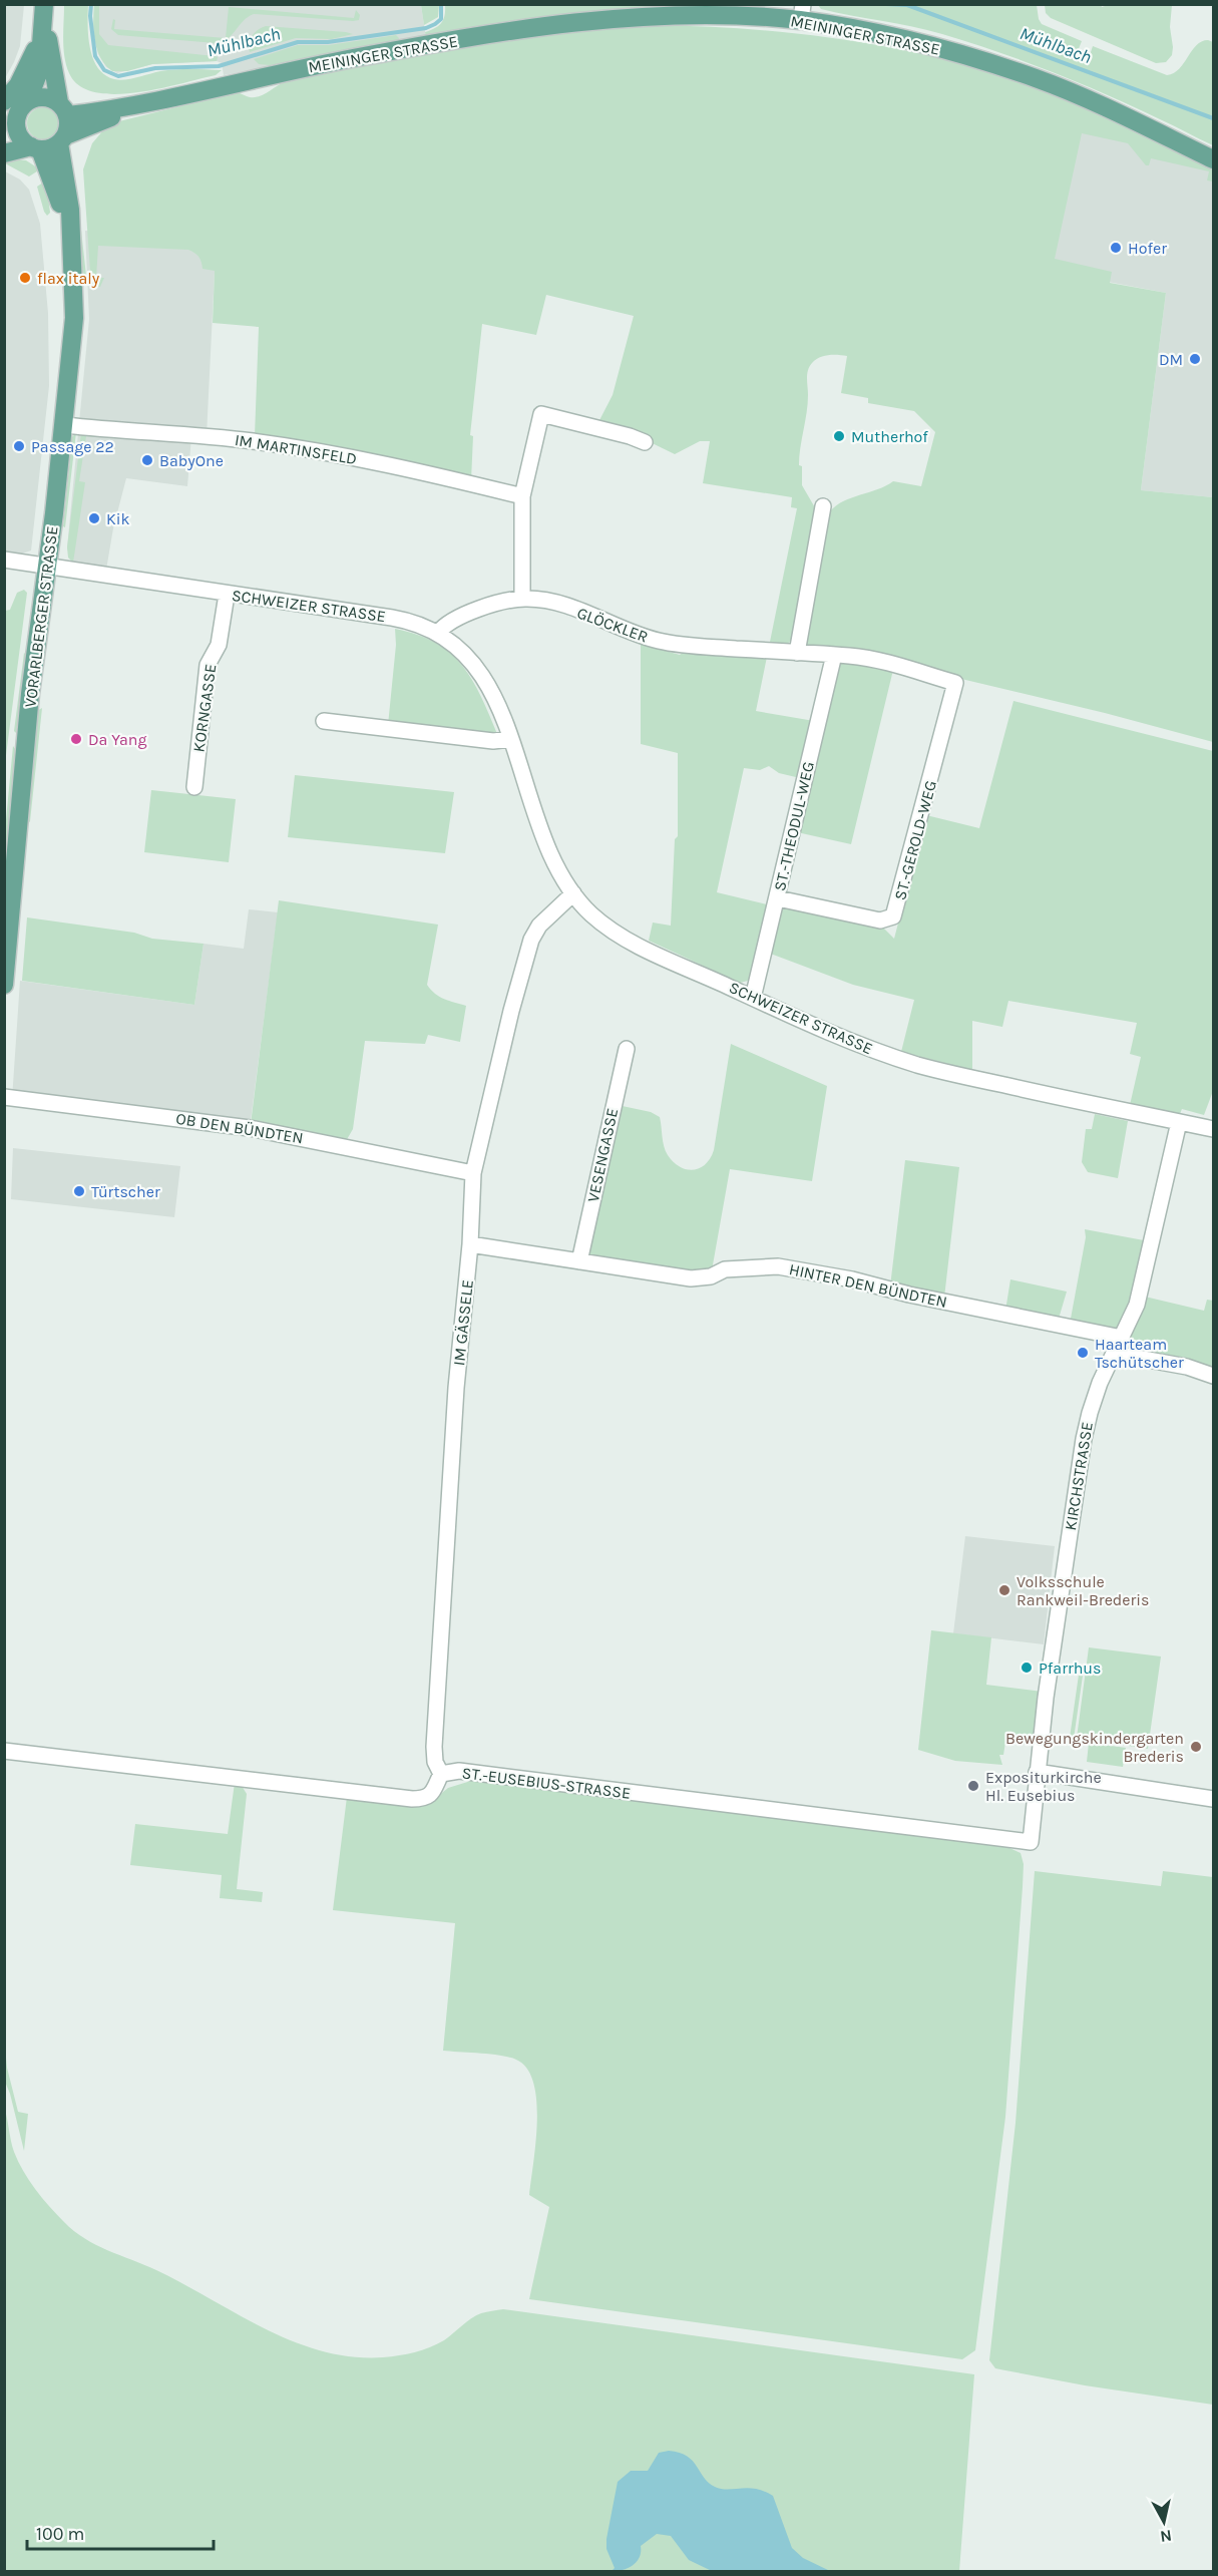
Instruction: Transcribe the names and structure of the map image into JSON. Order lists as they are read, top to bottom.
{
  "streets": {
    "main road": ["MEININGER STRASSE", "VORARLBERGER STRASSE"],
    "street": [
      "IM MARTINSFELD",
      "SCHWEIZER STRASSE",
      "GLÖCKLER",
      "KORNGASSE",
      "ST.-THEODUL-WEG",
      "ST.-GEROLD-WEG",
      "OB DEN BÜNDTEN",
      "VESENGASSE",
      "HINTER DEN BÜNDTEN",
      "IM GÄSSELE",
      "KIRCHSTRASSE",
      "ST.-EUSEBIUS-STRASSE"
    ]
  },
  "crossings": [
    ["MEININGER STRASSE", "VORARLBERGER STRASSE"],
    ["IM MARTINSFELD", "VORARLBERGER STRASSE"],
    ["SCHWEIZER STRASSE", "VORARLBERGER STRASSE"],
    ["SCHWEIZER STRASSE", "GLÖCKLER"],
    ["SCHWEIZER STRASSE", "KORNGASSE"],
    ["SCHWEIZER STRASSE", "ST.-THEODUL-WEG"],
    ["SCHWEIZER STRASSE", "IM GÄSSELE"],
    ["SCHWEIZER STRASSE", "KIRCHSTRASSE"],
    ["GLÖCKLER", "ST.-THEODUL-WEG"],
    ["GLÖCKLER", "ST.-GEROLD-WEG"],
    ["ST.-THEODUL-WEG", "ST.-GEROLD-WEG"],
    ["OB DEN BÜNDTEN", "IM GÄSSELE"],
    ["VESENGASSE", "HINTER DEN BÜNDTEN"],
    ["HINTER DEN BÜNDTEN", "IM GÄSSELE"],
    ["HINTER DEN BÜNDTEN", "KIRCHSTRASSE"],
    ["IM GÄSSELE", "ST.-EUSEBIUS-STRASSE"],
    ["KIRCHSTRASSE", "ST.-EUSEBIUS-STRASSE"]
  ],
  "water": ["Mühlbach"],
  "places": [
    "Hofer",
    "flax italy",
    "DM",
    "Mutherhof",
    "Passage 22",
    "BabyOne",
    "Kik",
    "Da Yang",
    "Türtscher",
    "Haarteam Tschütscher",
    "Volksschule Rankweil-Brederis",
    "Pfarrhus",
    "Bewegungskindergarten Brederis",
    "Expositurkirche Hl. Eusebius"
  ],
  "scale_bar": "100 m",
  "north": "bottom"
}
